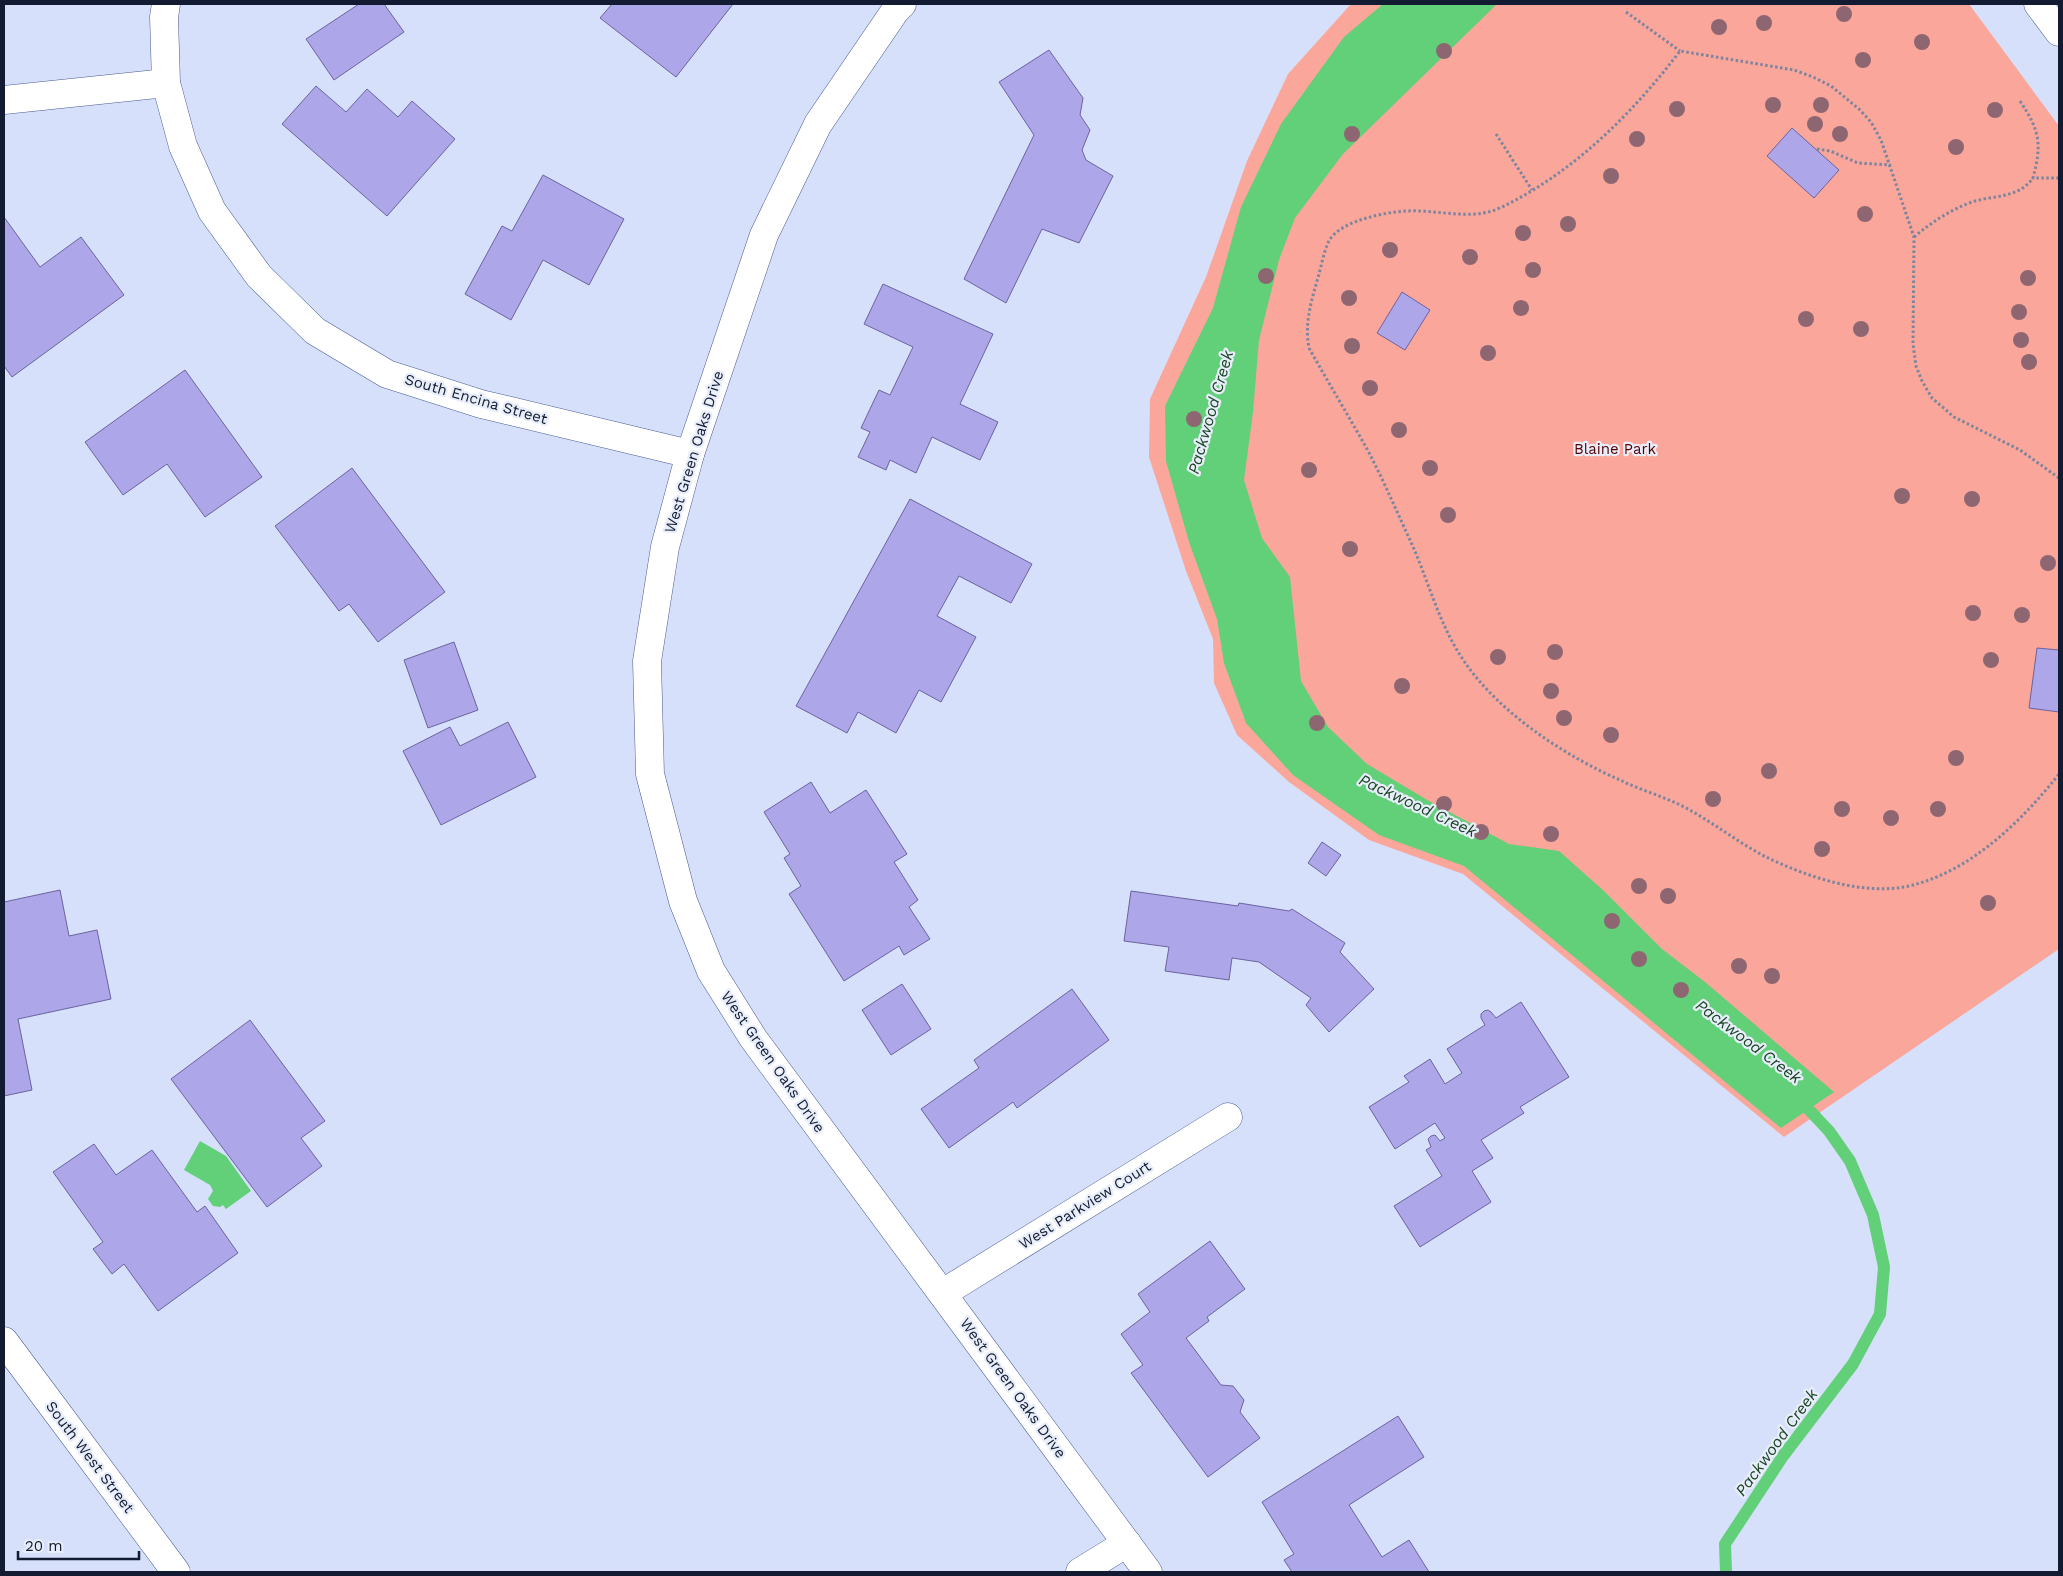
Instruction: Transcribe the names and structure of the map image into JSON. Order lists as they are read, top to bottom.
{
  "streets": {
    "street": [
      "South Encina Street",
      "West Green Oaks Drive",
      "West Parkview Court",
      "South West Street"
    ]
  },
  "crossings": [
    ["South Encina Street", "West Green Oaks Drive"],
    ["West Green Oaks Drive", "West Parkview Court"]
  ],
  "water": ["Packwood Creek"],
  "parks": ["Blaine Park"],
  "scale_bar": "20 m"
}
